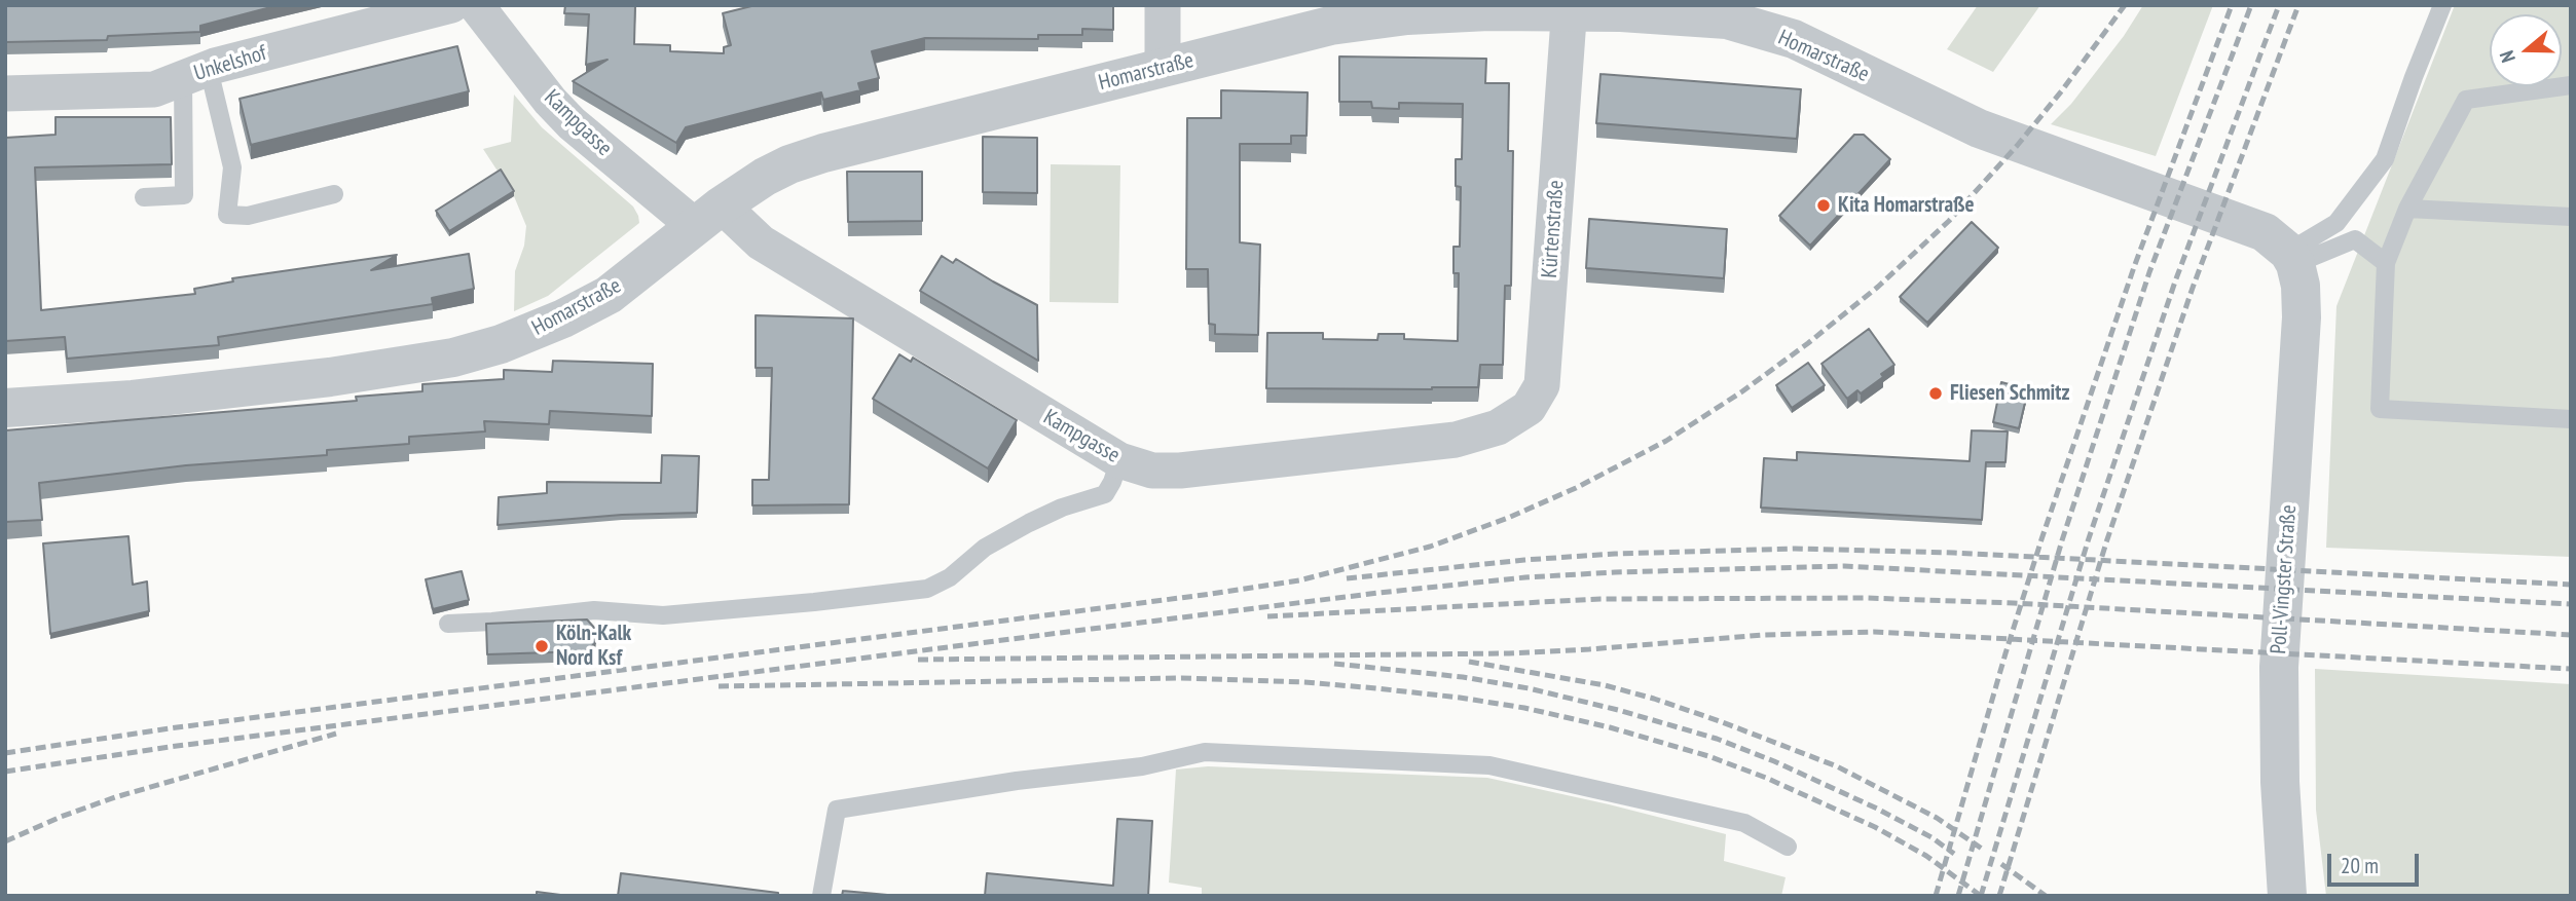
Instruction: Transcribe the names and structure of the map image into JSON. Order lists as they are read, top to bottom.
{
  "streets": {
    "street": [
      "Homarstraße",
      "Unkelshof",
      "Kampgasse",
      "Kürtenstraße",
      "Poll-Vingster Straße"
    ]
  },
  "crossings": [
    ["Homarstraße", "Kampgasse"],
    ["Homarstraße", "Kürtenstraße"],
    ["Homarstraße", "Poll-Vingster Straße"],
    ["Kampgasse", "Kürtenstraße"]
  ],
  "places": ["Kita Homarstraße", "Fliesen Schmitz", "Köln-Kalk Nord Ksf"],
  "scale_bar": "20 m",
  "north": "left"
}
